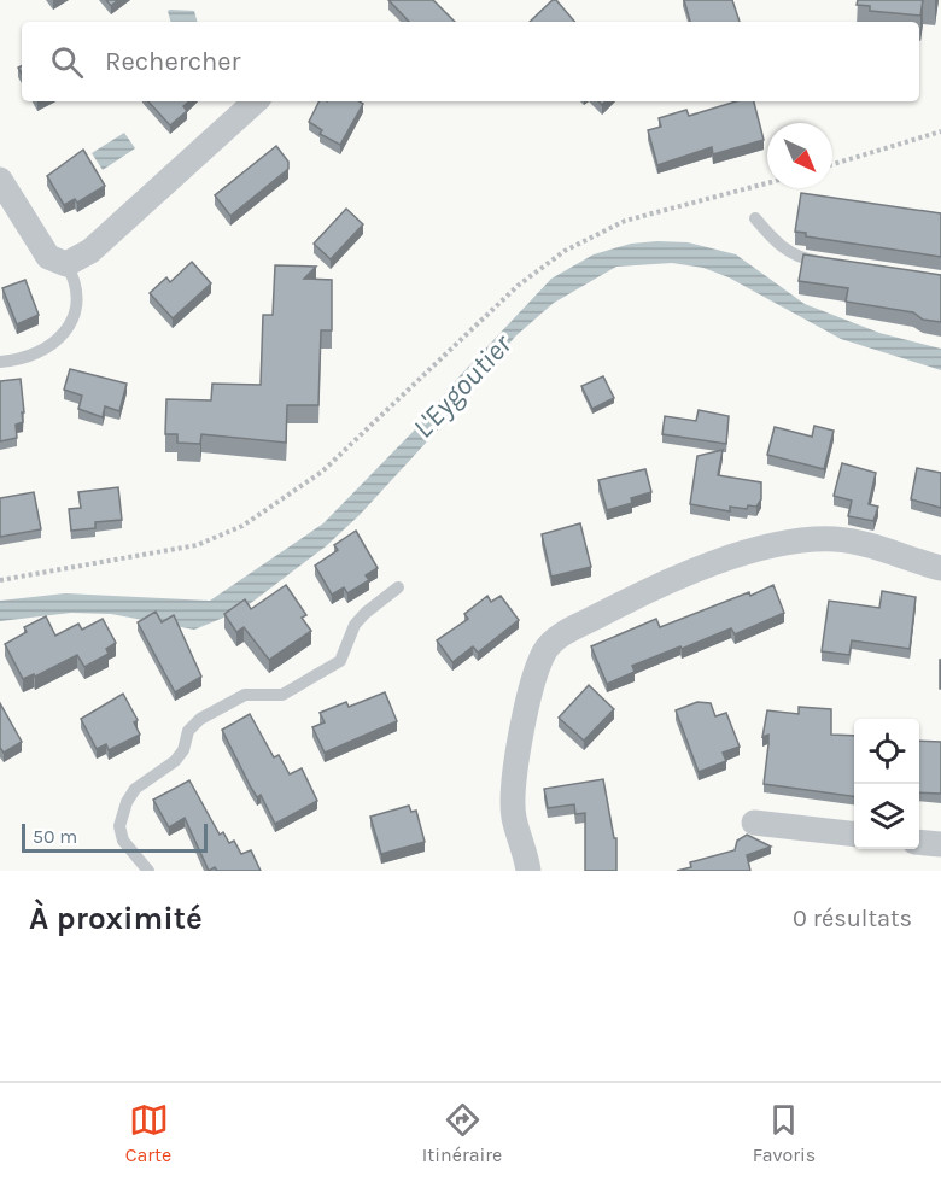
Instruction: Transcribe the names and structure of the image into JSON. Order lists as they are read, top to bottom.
{
  "water": ["L'Eygoutier"],
  "scale_bar": "50 m",
  "north": "bottom right",
  "page": {
    "search": "Rechercher",
    "scale": "50 m",
    "heading": ["À proximité", "0 résultats"],
    "nav": ["Carte", "Itinéraire", "Favoris"]
  }
}
